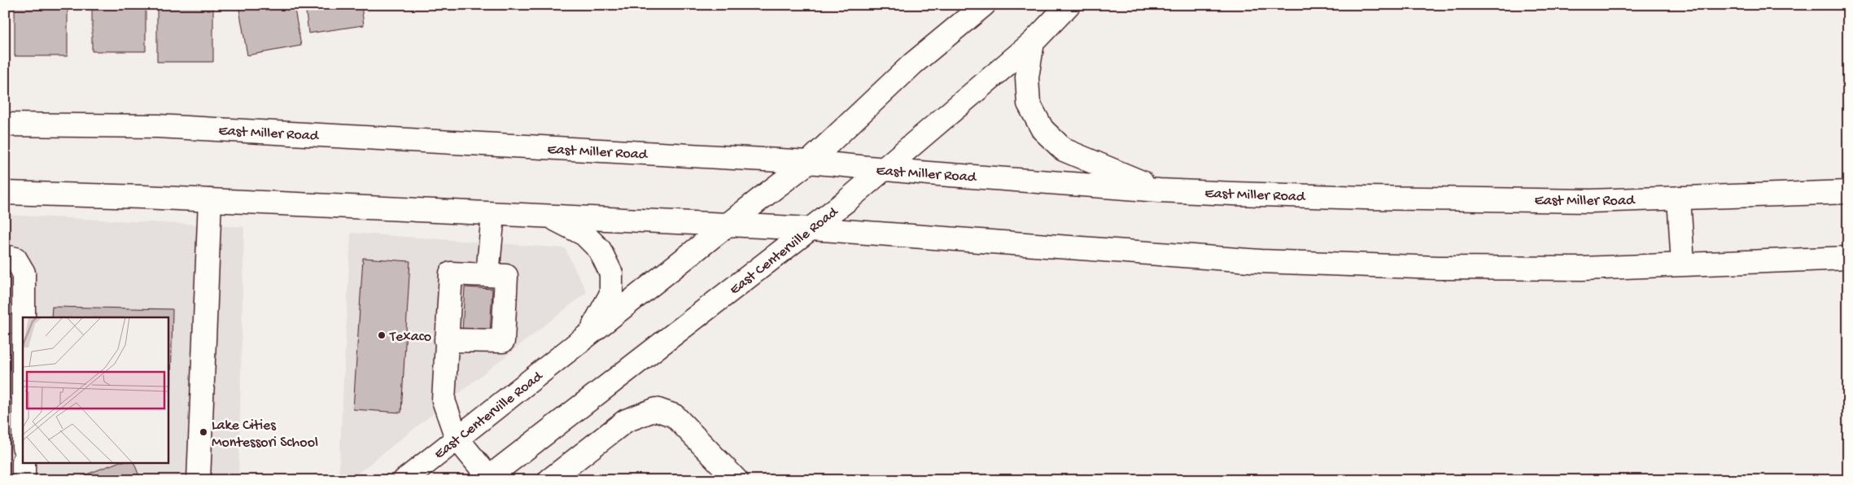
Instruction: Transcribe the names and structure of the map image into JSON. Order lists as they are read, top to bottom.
{
  "streets": {
    "main road": ["East Miller Road", "East Centerville Road"]
  },
  "crossings": [
    ["East Miller Road", "East Centerville Road"]
  ],
  "places": ["Texaco", "Lake Cities Montessori School"]
}
